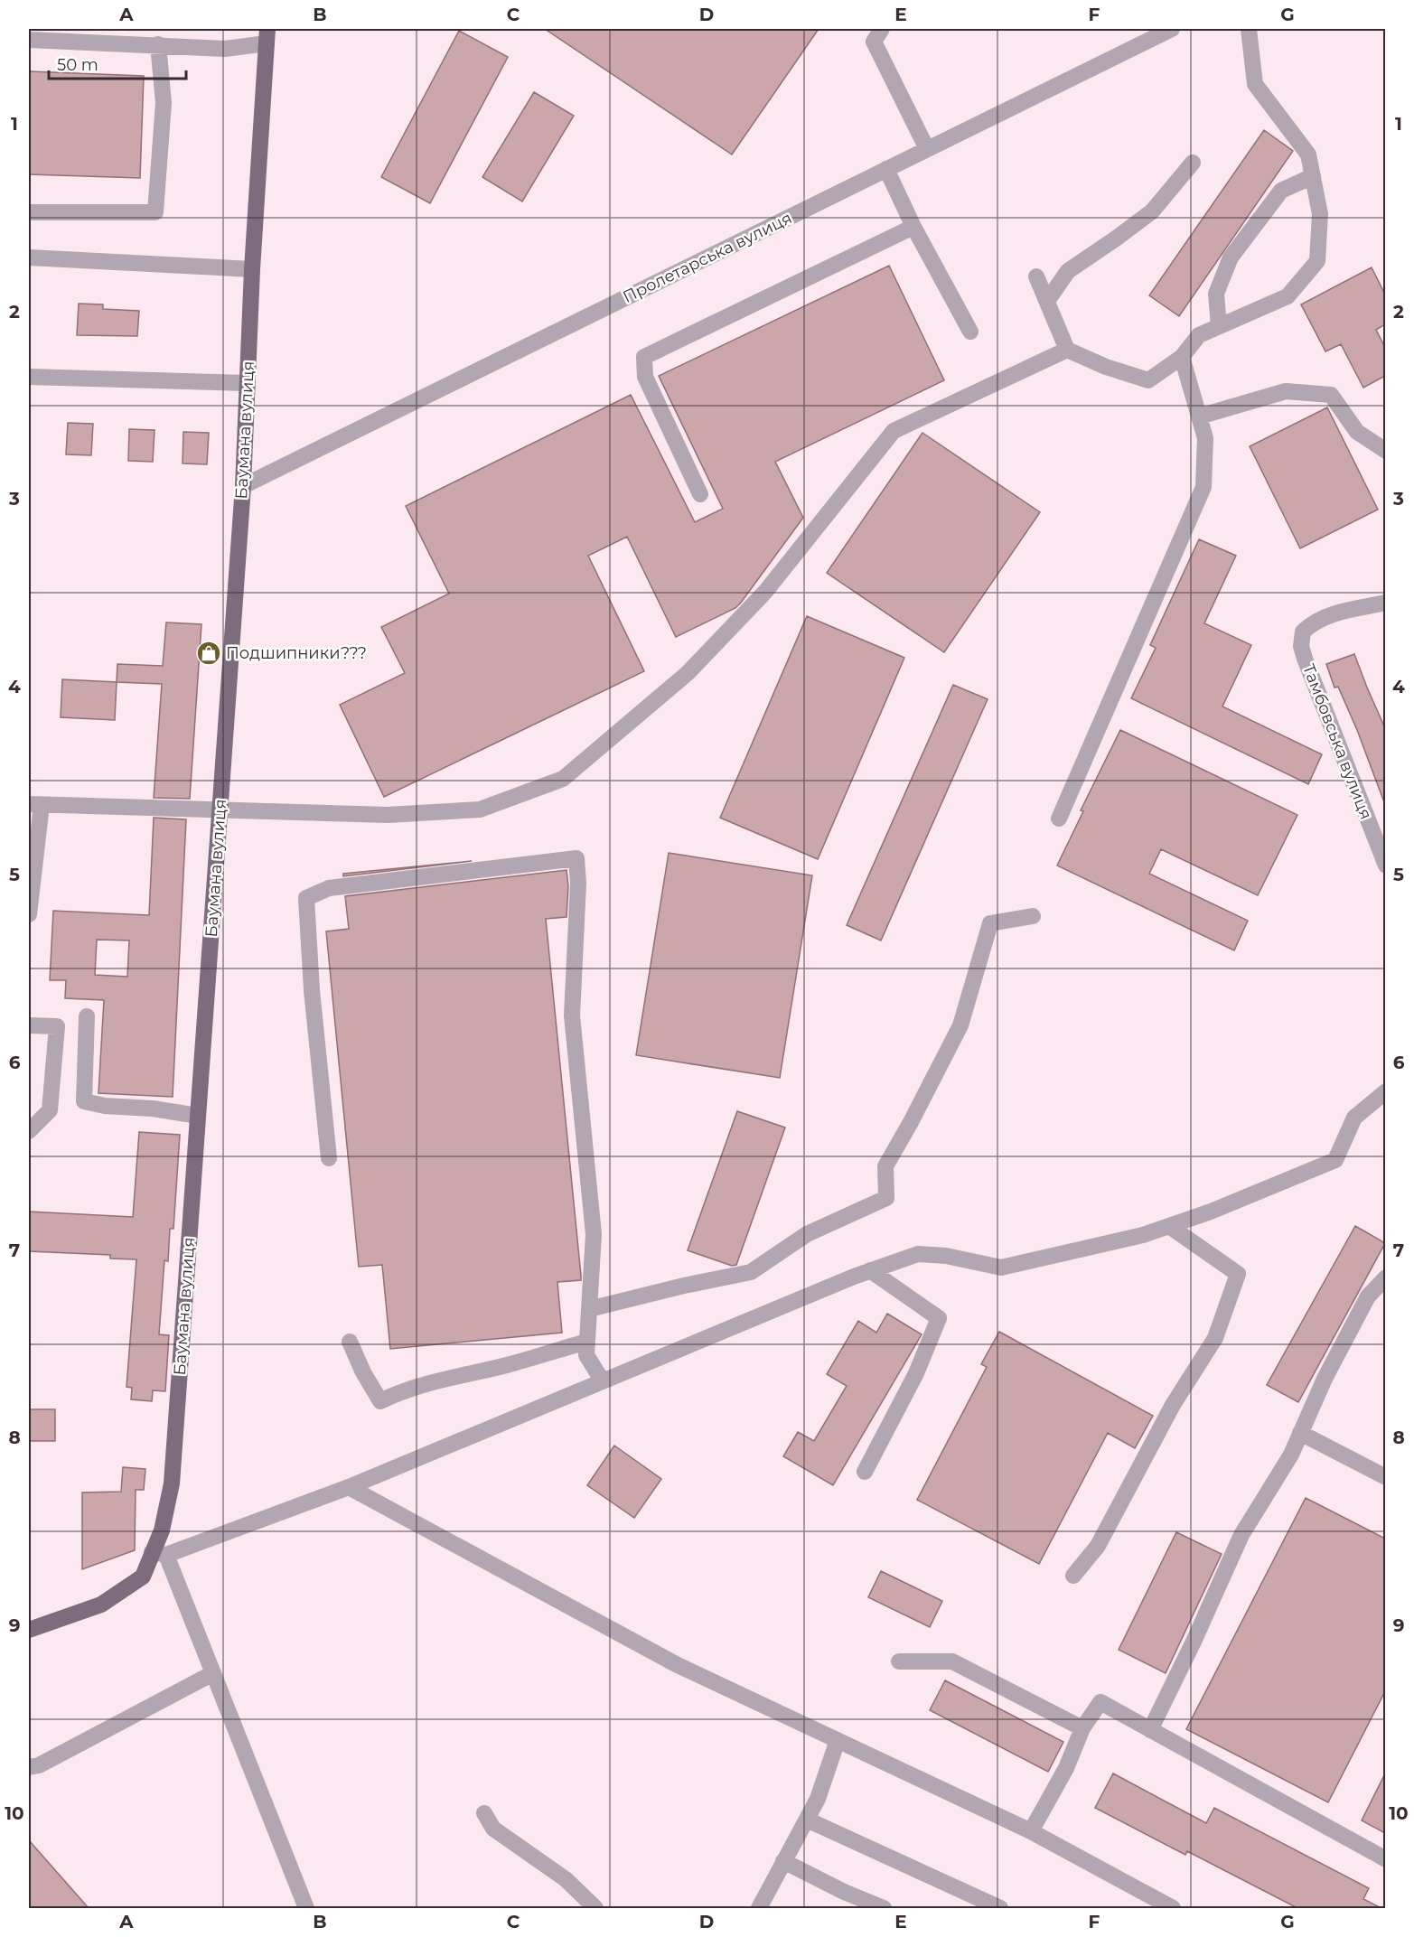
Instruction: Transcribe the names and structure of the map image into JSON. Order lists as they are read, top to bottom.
{
  "streets": {
    "main road": ["Баумана вулиця"],
    "street": ["Пролетарська вулиця", "Тамбовська вулиця"]
  },
  "crossings": [
    ["Пролетарська вулиця", "Баумана вулиця"]
  ],
  "places": {
    "shop": ["Подшипники???"]
  },
  "scale_bar": "50 m",
  "grid": {
    "columns": [
      "A",
      "B",
      "C",
      "D",
      "E",
      "F",
      "G"
    ],
    "rows": [
      "1",
      "2",
      "3",
      "4",
      "5",
      "6",
      "7",
      "8",
      "9",
      "10"
    ]
  }
}
